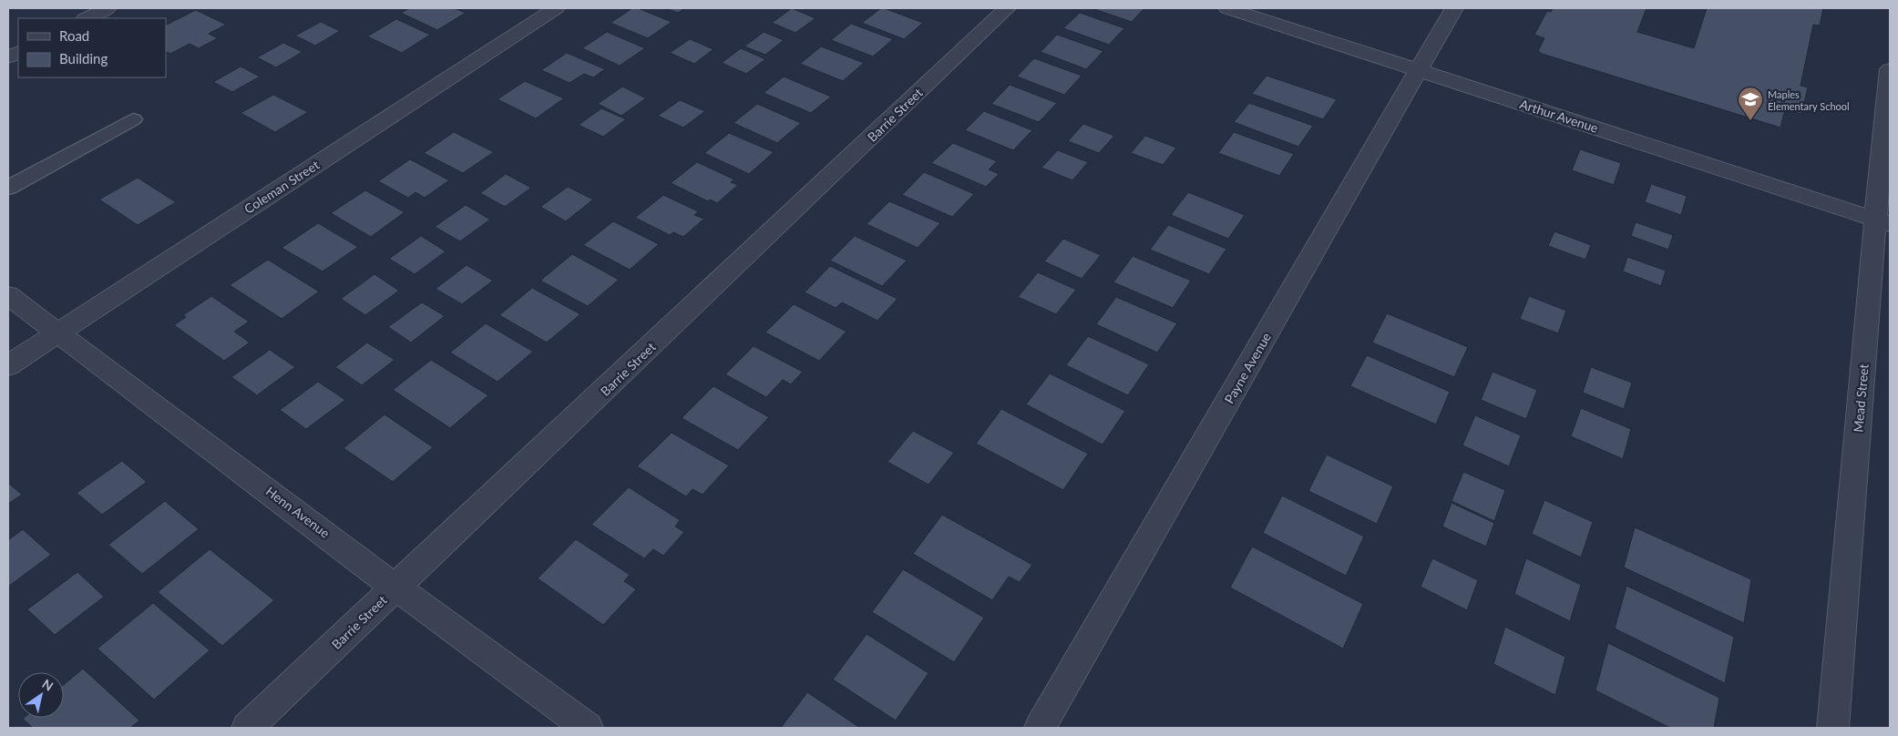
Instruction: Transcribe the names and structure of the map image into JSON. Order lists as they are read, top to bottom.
{
  "streets": {
    "street": [
      "Barrie Street",
      "Arthur Avenue",
      "Coleman Street",
      "Payne Avenue",
      "Mead Street",
      "Henn Avenue"
    ]
  },
  "crossings": [
    ["Barrie Street", "Henn Avenue"],
    ["Arthur Avenue", "Payne Avenue"],
    ["Arthur Avenue", "Mead Street"],
    ["Coleman Street", "Henn Avenue"]
  ],
  "places": {
    "school or university": ["Maples Elementary School"]
  },
  "legend": ["Road", "Building"],
  "north": "top right"
}
